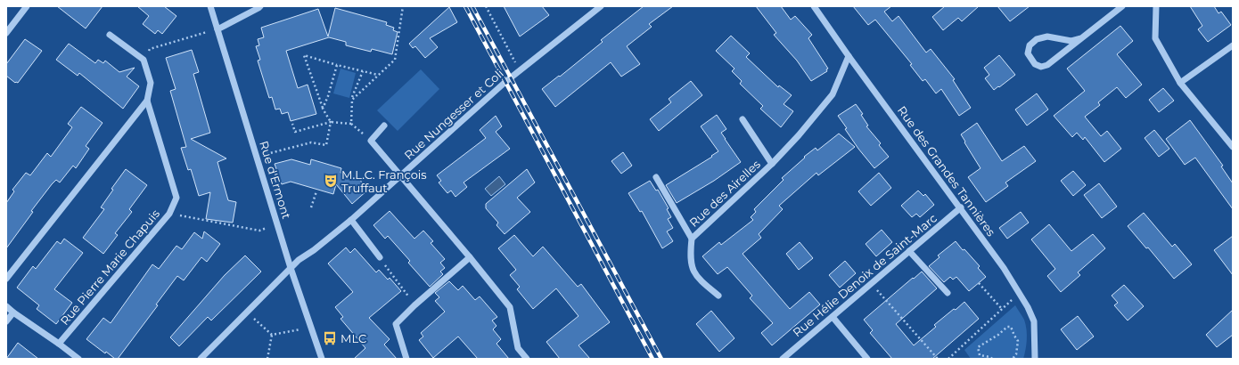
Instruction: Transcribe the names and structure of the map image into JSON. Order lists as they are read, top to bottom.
{
  "streets": {
    "street": [
      "Rue Nungesser et Coli",
      "Rue des Grandes Tannières",
      "Rue d'Ermont",
      "Rue des Airelles",
      "Rue Pierre Marie Chapuis",
      "Rue Hélie Denoix de Saint-Marc"
    ]
  },
  "crossings": [
    ["Rue Nungesser et Coli", "Rue d'Ermont"],
    ["Rue des Grandes Tannières", "Rue des Airelles"],
    ["Rue des Grandes Tannières", "Rue Hélie Denoix de Saint-Marc"]
  ],
  "places": {
    "theatre": ["M.L.C. François Truffaut"],
    "bus stop": ["MLC"]
  }
}
